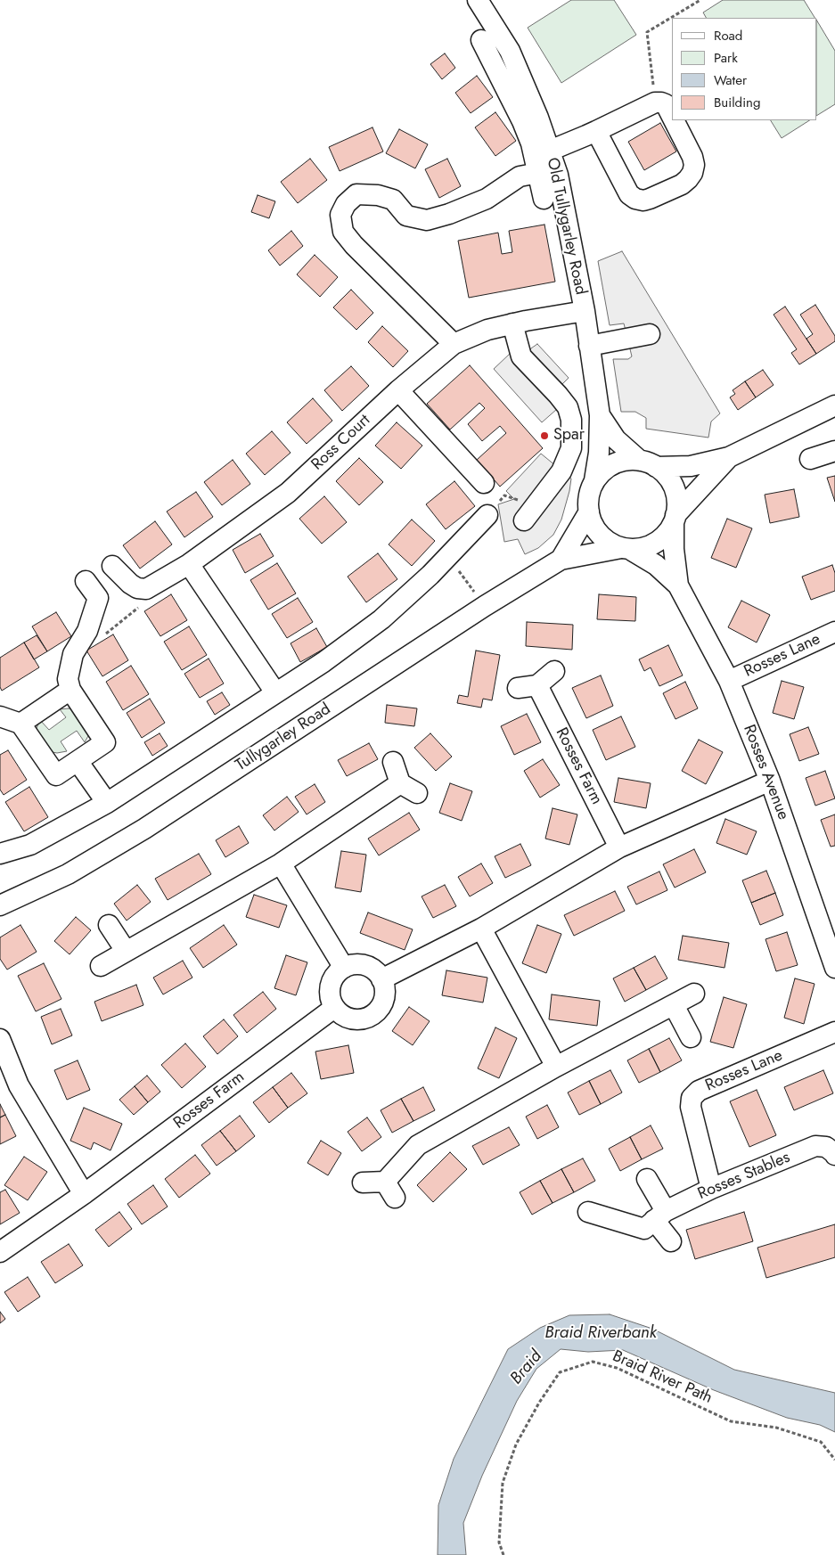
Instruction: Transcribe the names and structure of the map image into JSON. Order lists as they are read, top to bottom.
{
  "streets": {
    "street": [
      "Old Tullygarley Road",
      "Ross Court",
      "Rosses Lane",
      "Tullygarley Road",
      "Rosses Farm",
      "Rosses Avenue",
      "Rosses Stables"
    ],
    "path": ["Braid River Path"]
  },
  "crossings": [
    ["Old Tullygarley Road", "Ross Court"],
    ["Old Tullygarley Road", "Tullygarley Road"],
    ["Old Tullygarley Road", "Rosses Avenue"],
    ["Rosses Lane", "Rosses Avenue"],
    ["Rosses Lane", "Rosses Stables"],
    ["Tullygarley Road", "Rosses Avenue"]
  ],
  "water": ["Braid Riverbank", "Braid"],
  "places": ["Spar"],
  "legend": [
    "Road",
    "Park",
    "Water",
    "Building"
  ]
}
